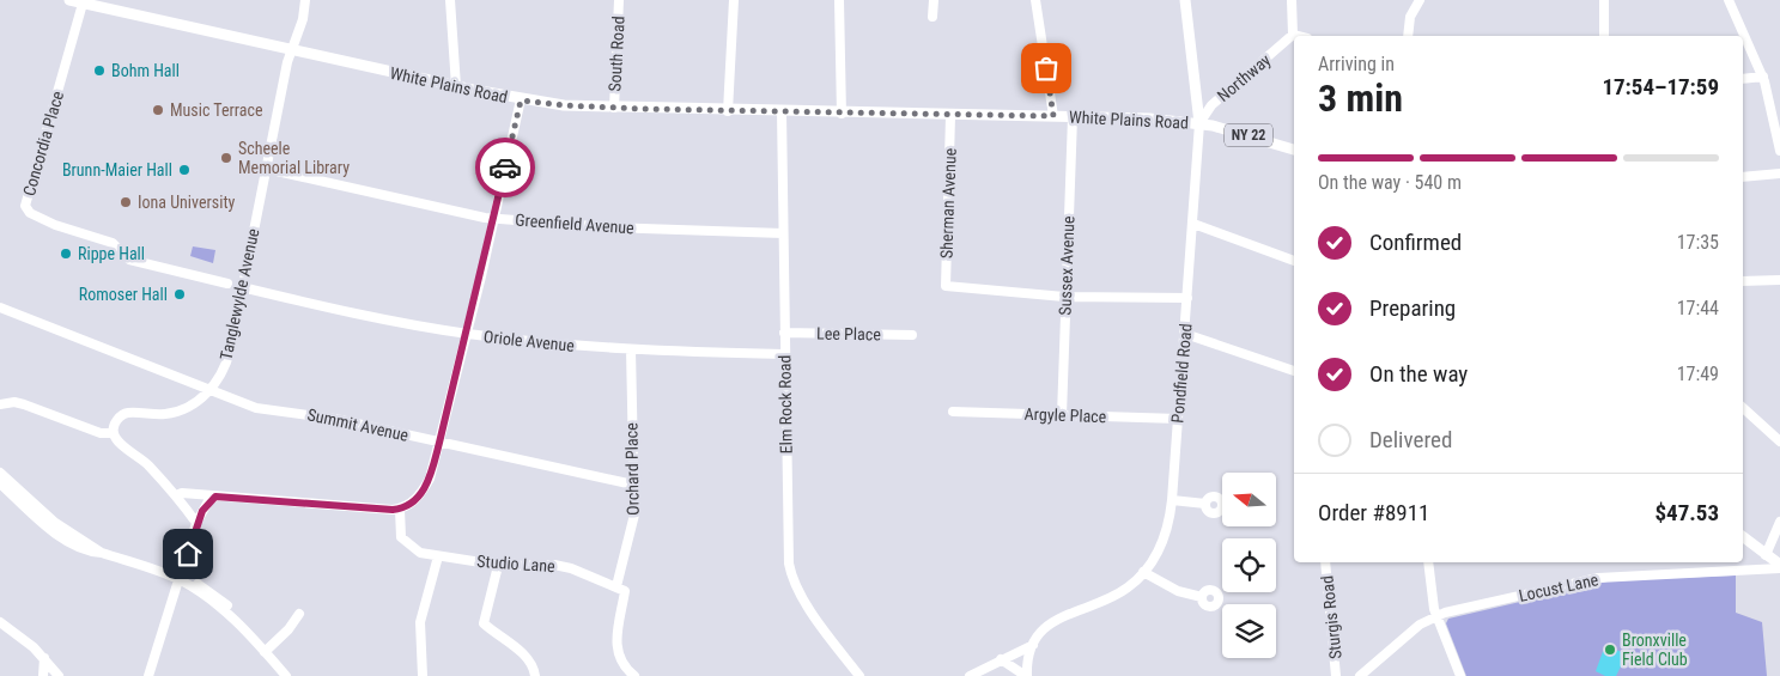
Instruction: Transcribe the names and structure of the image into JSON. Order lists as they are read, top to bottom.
{
  "streets": {
    "main road": ["White Plains Road", "NY 22", "Pondfield Road"],
    "street": [
      "South Road",
      "Northway",
      "Concordia Place",
      "Sherman Avenue",
      "Greenfield Avenue",
      "Sussex Avenue",
      "Tanglewylde Avenue",
      "Lee Place",
      "Oriole Avenue",
      "Elm Rock Road",
      "Argyle Place",
      "Summit Avenue",
      "Orchard Place",
      "Studio Lane",
      "Locust Lane",
      "Sturgis Road"
    ]
  },
  "crossings": [
    ["South Road", "White Plains Road"],
    ["Northway", "White Plains Road"],
    ["Northway", "Pondfield Road"],
    ["White Plains Road", "Concordia Place"],
    ["White Plains Road", "Sherman Avenue"],
    ["White Plains Road", "Sussex Avenue"],
    ["White Plains Road", "Tanglewylde Avenue"],
    ["White Plains Road", "Pondfield Road"],
    ["White Plains Road", "Elm Rock Road"],
    ["Sherman Avenue", "Sussex Avenue"],
    ["Greenfield Avenue", "Tanglewylde Avenue"],
    ["Greenfield Avenue", "Elm Rock Road"],
    ["Sussex Avenue", "Argyle Place"],
    ["Tanglewylde Avenue", "Oriole Avenue"],
    ["Tanglewylde Avenue", "Summit Avenue"],
    ["Lee Place", "Elm Rock Road"],
    ["Oriole Avenue", "Elm Rock Road"],
    ["Oriole Avenue", "Orchard Place"],
    ["Pondfield Road", "Argyle Place"],
    ["Summit Avenue", "Orchard Place"],
    ["Orchard Place", "Studio Lane"]
  ],
  "places": [
    "Bohm Hall",
    "Music Terrace",
    "Scheele Memorial Library",
    "Brunn-Maier Hall",
    "Iona University",
    "Rippe Hall",
    "Romoser Hall",
    "Bronxville Field Club"
  ],
  "north": "left",
  "page": {
    "heading": ["3 min", "Arriving in", "17:54–17:59"],
    "panel": ["Order #8911", "$47.53"],
    "bar": "On the way · 540 m",
    "list": [
      ["Confirmed", "17:35"],
      ["Preparing", "17:44"],
      ["On the way", "17:49"],
      "Delivered"
    ]
  }
}
